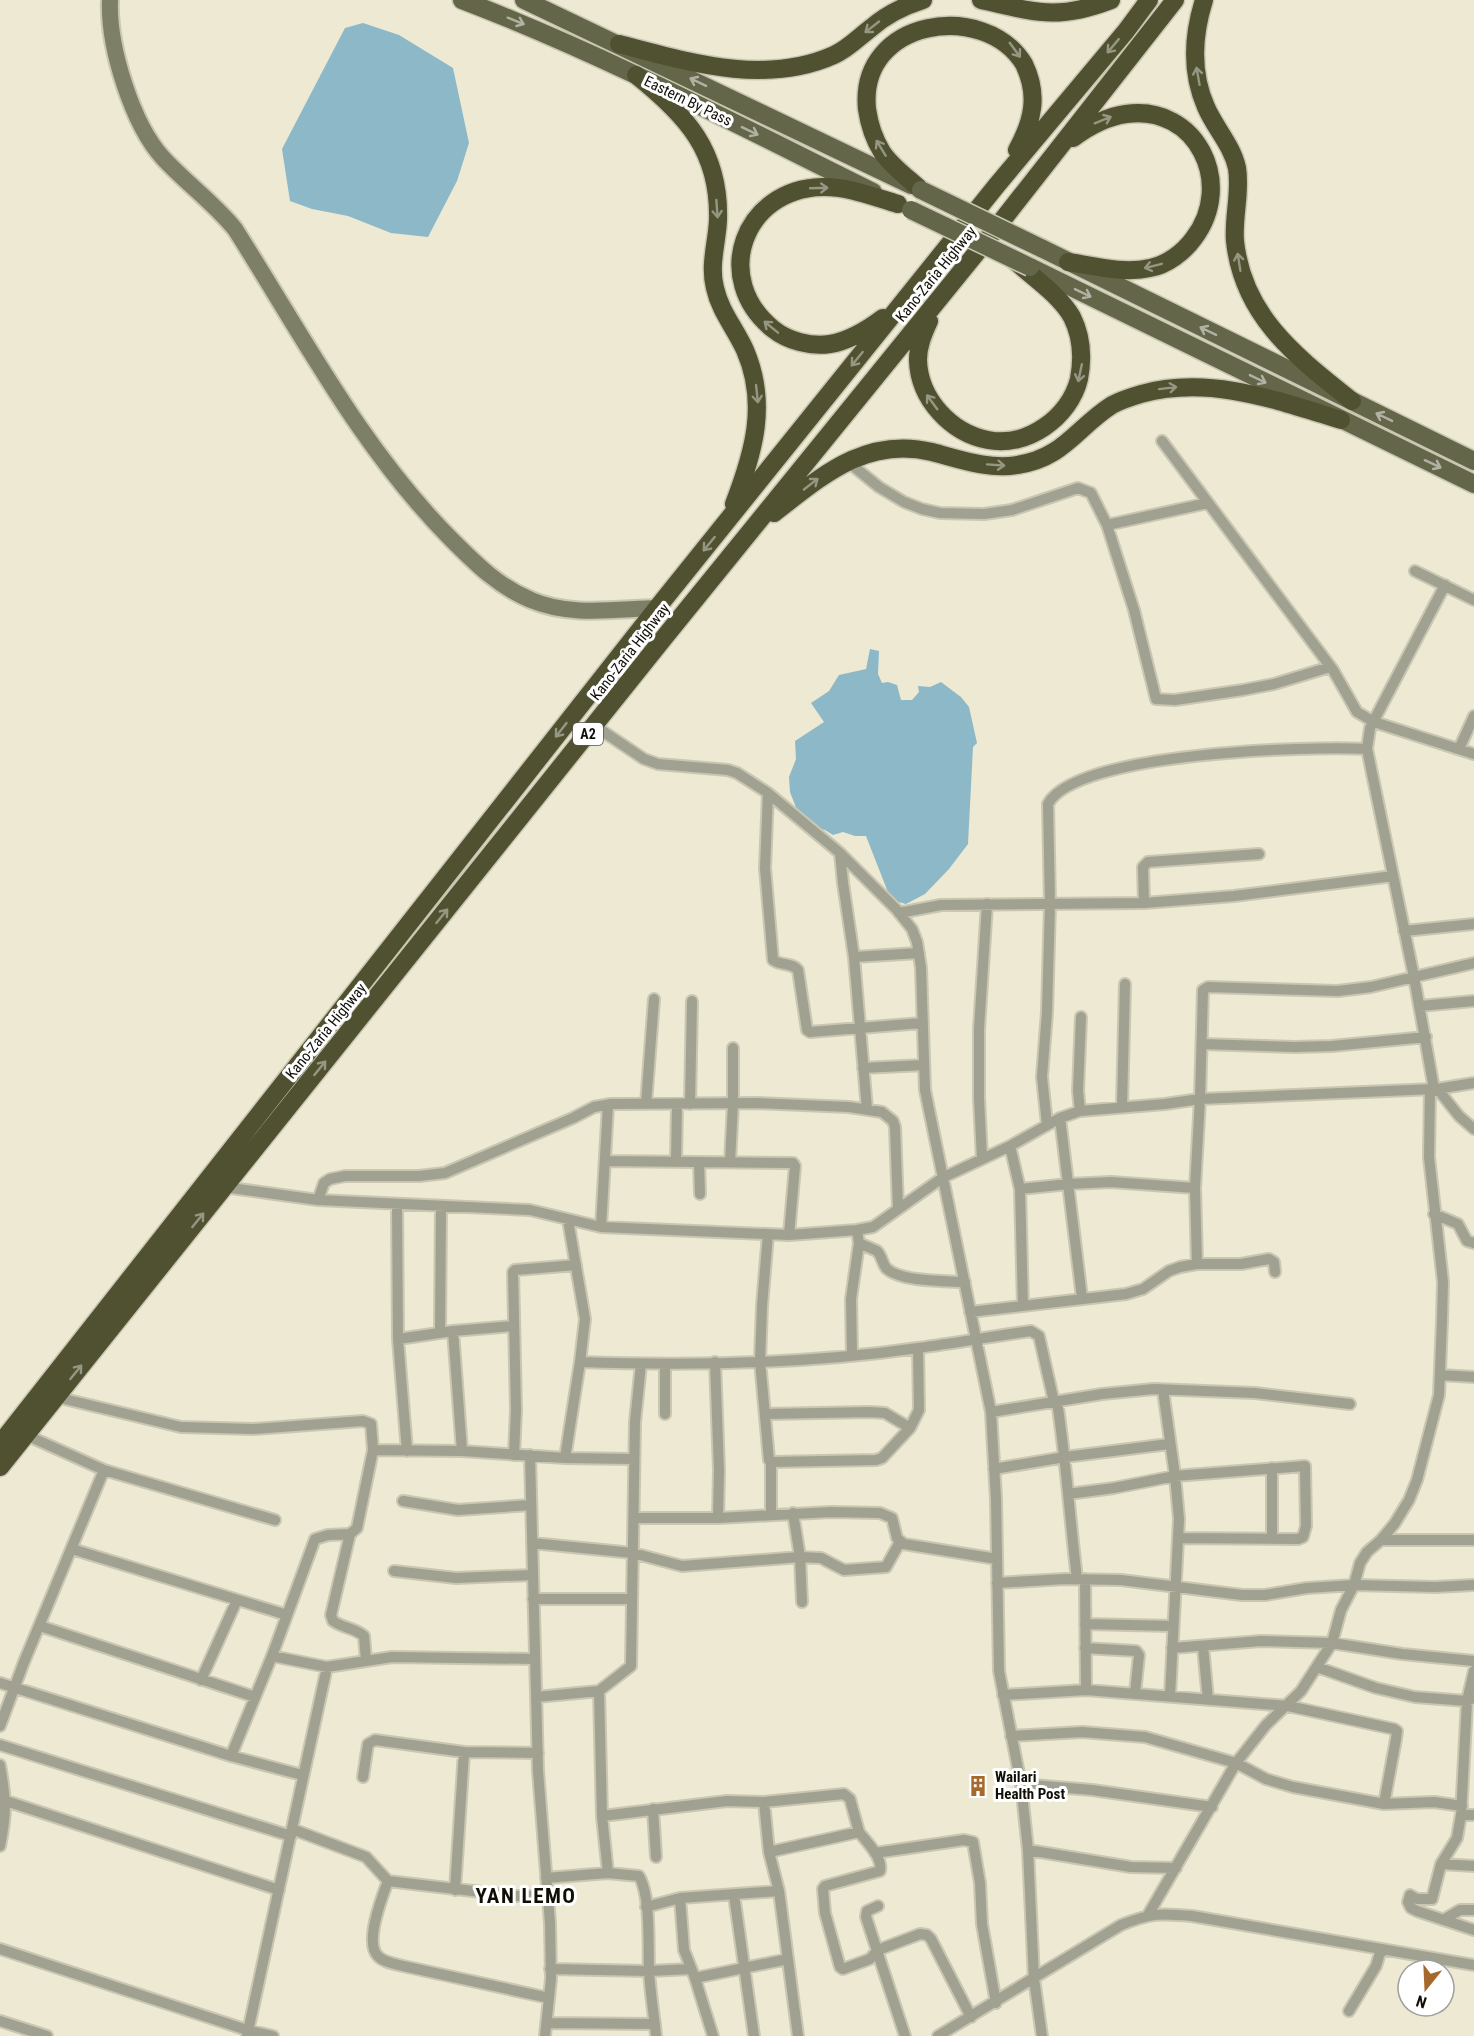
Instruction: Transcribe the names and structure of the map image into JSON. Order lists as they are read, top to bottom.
{
  "streets": {
    "highway": ["Kano-Zaria Highway", "A2"],
    "main road": ["Eastern By Pass"]
  },
  "districts": ["YAN LEMO"],
  "places": {
    "building": ["Wailari Health Post"]
  },
  "north": "bottom"
}
